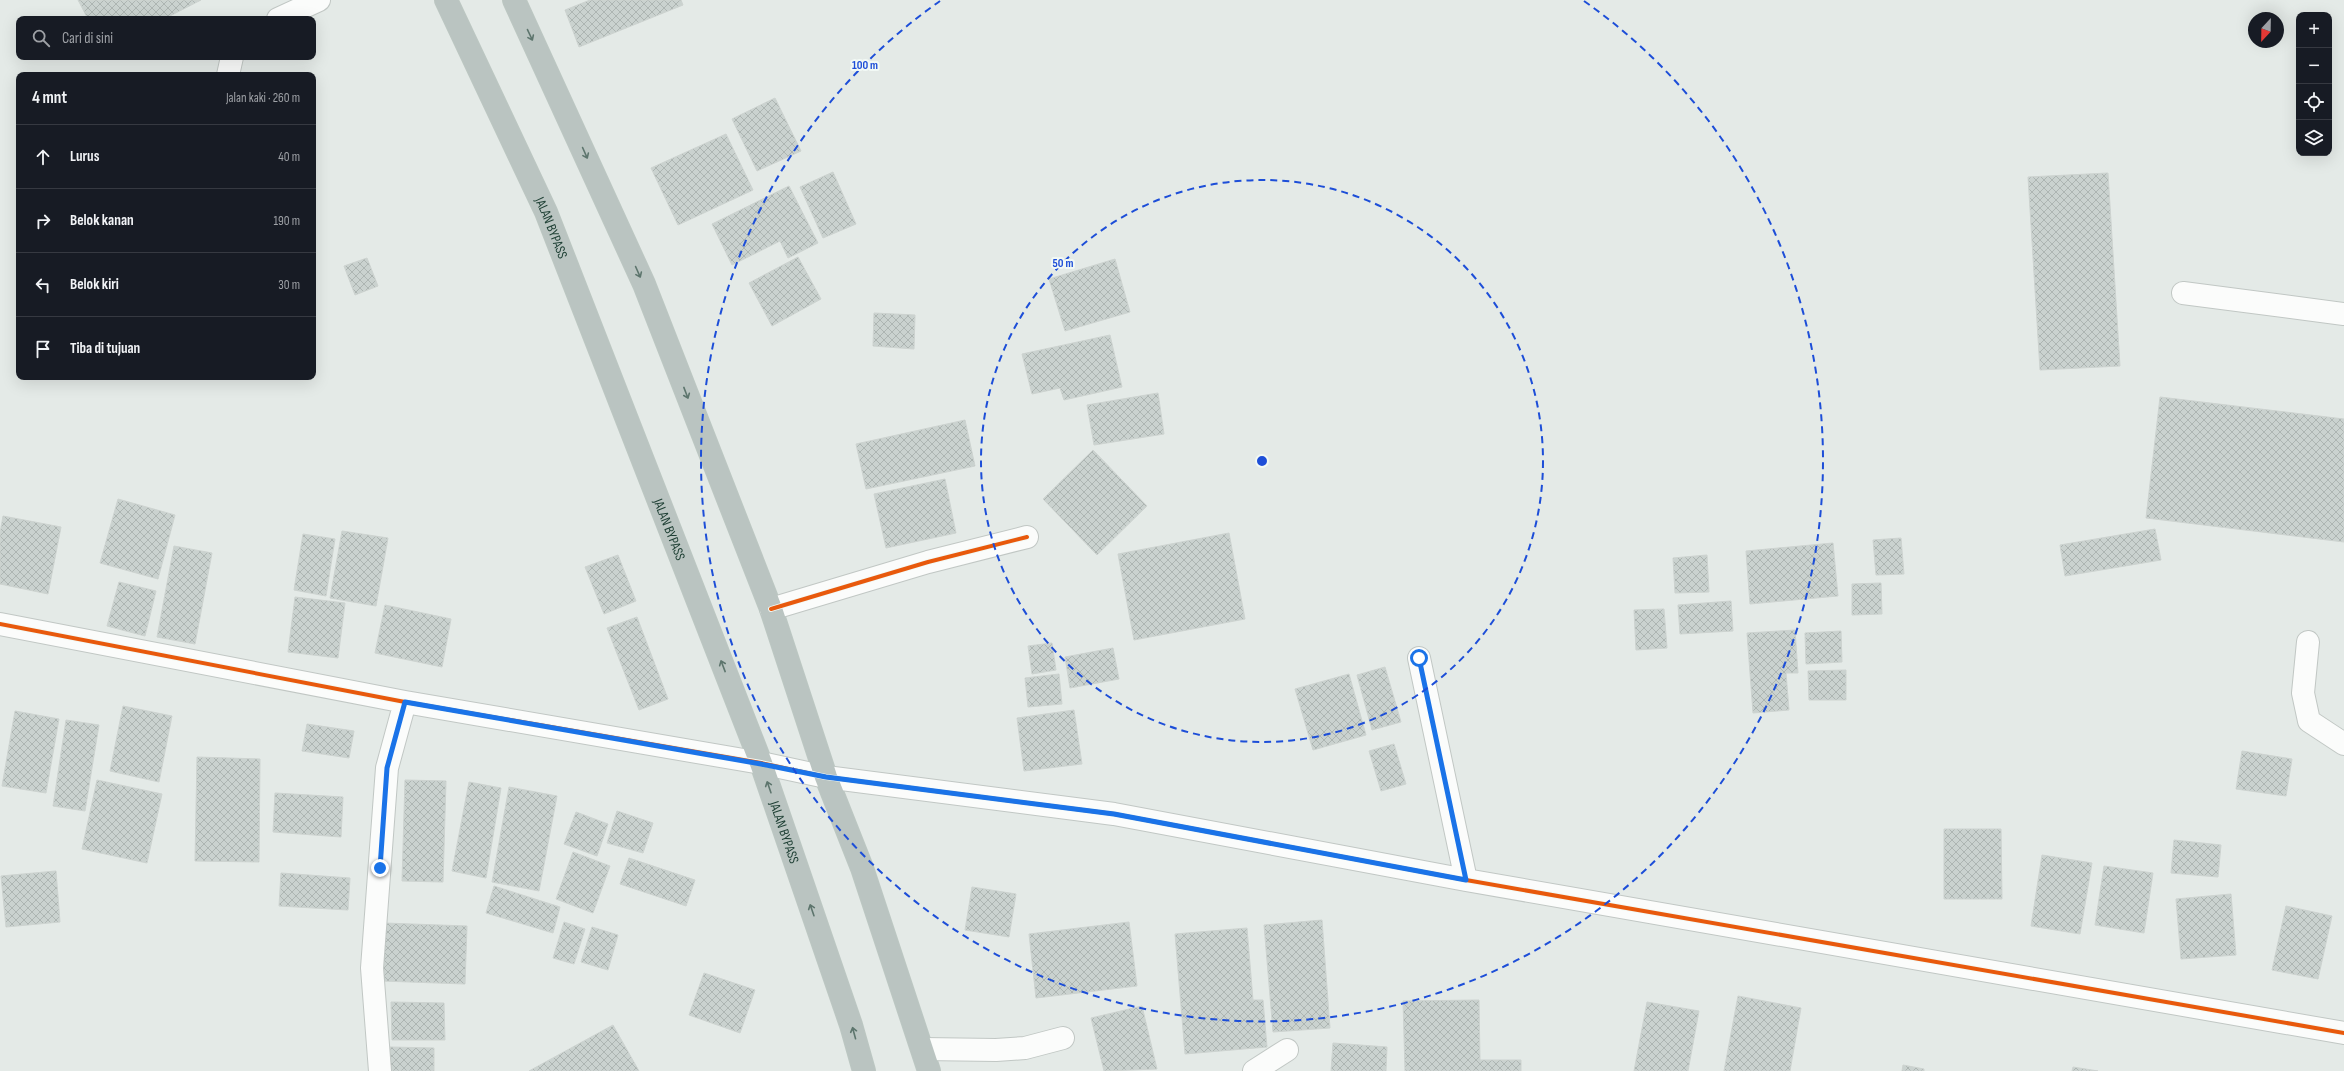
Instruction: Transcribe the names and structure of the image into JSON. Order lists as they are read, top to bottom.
{
  "streets": {
    "highway": ["JALAN BYPASS"]
  },
  "north": "bottom",
  "page": {
    "map_buttons": ["+", "−"],
    "search": "Cari di sini",
    "heading": ["4 mnt", "Jalan kaki · 260 m"],
    "list": [
      ["Lurus", "40 m"],
      ["Belok kanan", "190 m"],
      ["Belok kiri", "30 m"],
      "Tiba di tujuan"
    ]
  },
  "rings": ["100 m", "50 m"]
}
